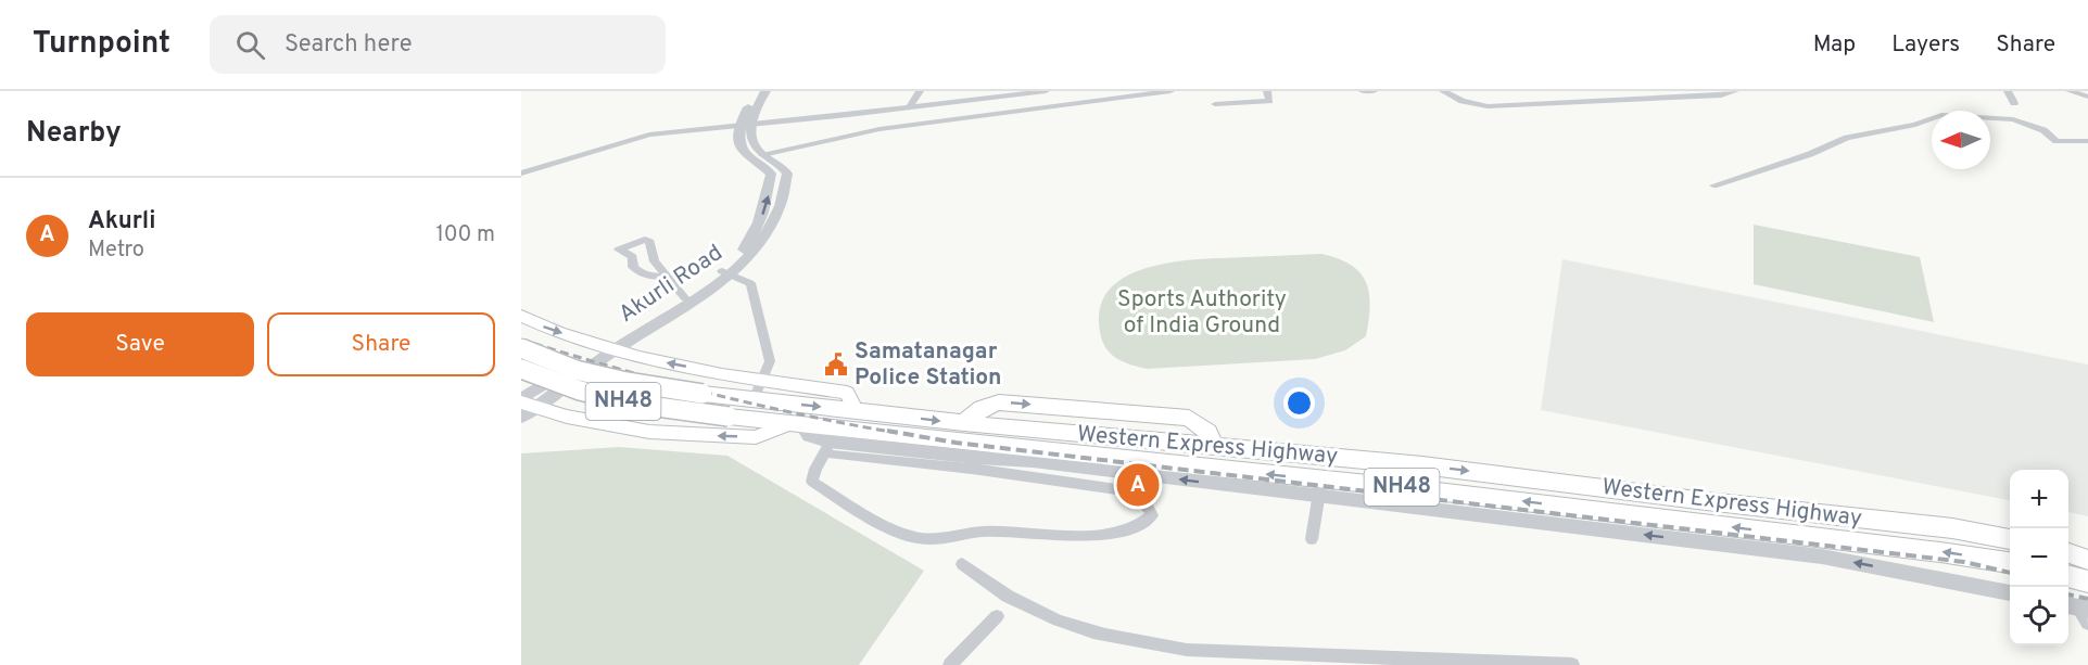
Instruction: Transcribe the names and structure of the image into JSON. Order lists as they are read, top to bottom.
{
  "streets": {
    "highway": ["NH48", "Western Express Highway"],
    "street": ["Akurli Road"]
  },
  "parks": ["Sports Authority of India Ground"],
  "places": {
    "public building": ["Samatanagar Police Station"]
  },
  "north": "left",
  "page": {
    "header": "Turnpoint",
    "search": "Search here",
    "nav": ["Map", "Layers", "Share"],
    "heading": "Nearby",
    "list": [
      {
        "mark": "A",
        "name": "Akurli",
        "note": "Metro",
        "value": "100 m"
      }
    ],
    "buttons": ["Save", "Share"],
    "pins": "A",
    "map_buttons": ["+", "−"]
  }
}
